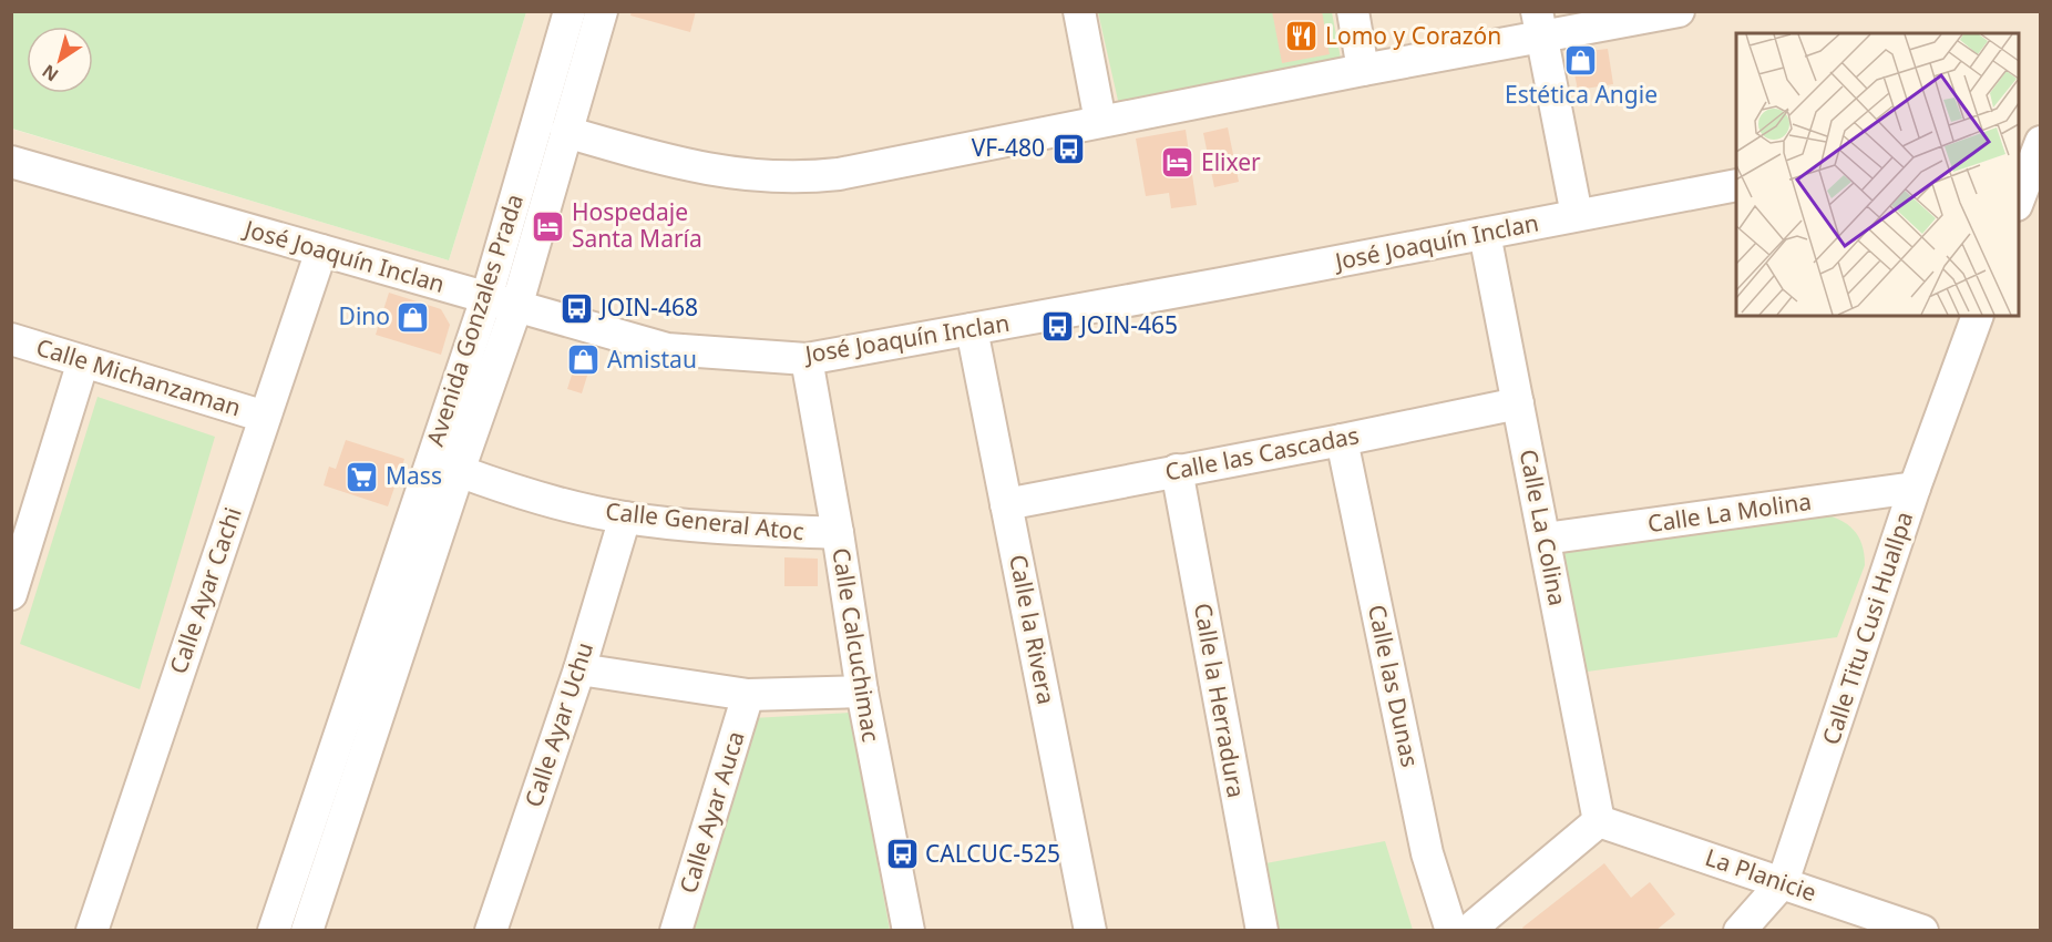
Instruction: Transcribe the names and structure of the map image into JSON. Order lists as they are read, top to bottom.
{
  "streets": {
    "street": [
      "José Joaquín Inclan",
      "Avenida Gonzales Prada",
      "Calle Michanzaman",
      "Calle las Cascadas",
      "Calle La Molina",
      "Calle General Atoc",
      "Calle La Colina",
      "Calle Ayar Cachi",
      "Calle Titu Cusi Huallpa",
      "Calle la Rivera",
      "Calle Calcuchimac",
      "Calle las Dunas",
      "Calle la Herradura",
      "Calle Ayar Uchu",
      "Calle Ayar Auca",
      "La Planicie"
    ]
  },
  "crossings": [
    ["José Joaquín Inclan", "Avenida Gonzales Prada"],
    ["José Joaquín Inclan", "Calle La Colina"],
    ["José Joaquín Inclan", "Calle Ayar Cachi"],
    ["José Joaquín Inclan", "Calle la Rivera"],
    ["José Joaquín Inclan", "Calle Calcuchimac"],
    ["Avenida Gonzales Prada", "Calle General Atoc"],
    ["Calle Michanzaman", "Calle Ayar Cachi"],
    ["Calle las Cascadas", "Calle La Colina"],
    ["Calle las Cascadas", "Calle la Rivera"],
    ["Calle las Cascadas", "Calle las Dunas"],
    ["Calle las Cascadas", "Calle la Herradura"],
    ["Calle La Molina", "Calle La Colina"],
    ["Calle La Molina", "Calle Titu Cusi Huallpa"],
    ["Calle General Atoc", "Calle Calcuchimac"],
    ["Calle General Atoc", "Calle Ayar Uchu"],
    ["Calle La Colina", "La Planicie"],
    ["Calle Titu Cusi Huallpa", "La Planicie"]
  ],
  "places": {
    "restaurant": ["Lomo y Corazón"],
    "shop": ["Estética Angie", "Dino", "Amistau"],
    "bus stop": [
      "VF-480",
      "JOIN-468",
      "JOIN-465",
      "CALCUC-525"
    ],
    "hotel": ["Elixer", "Hospedaje Santa María"],
    "supermarket": ["Mass"]
  },
  "north": "bottom left"
}
